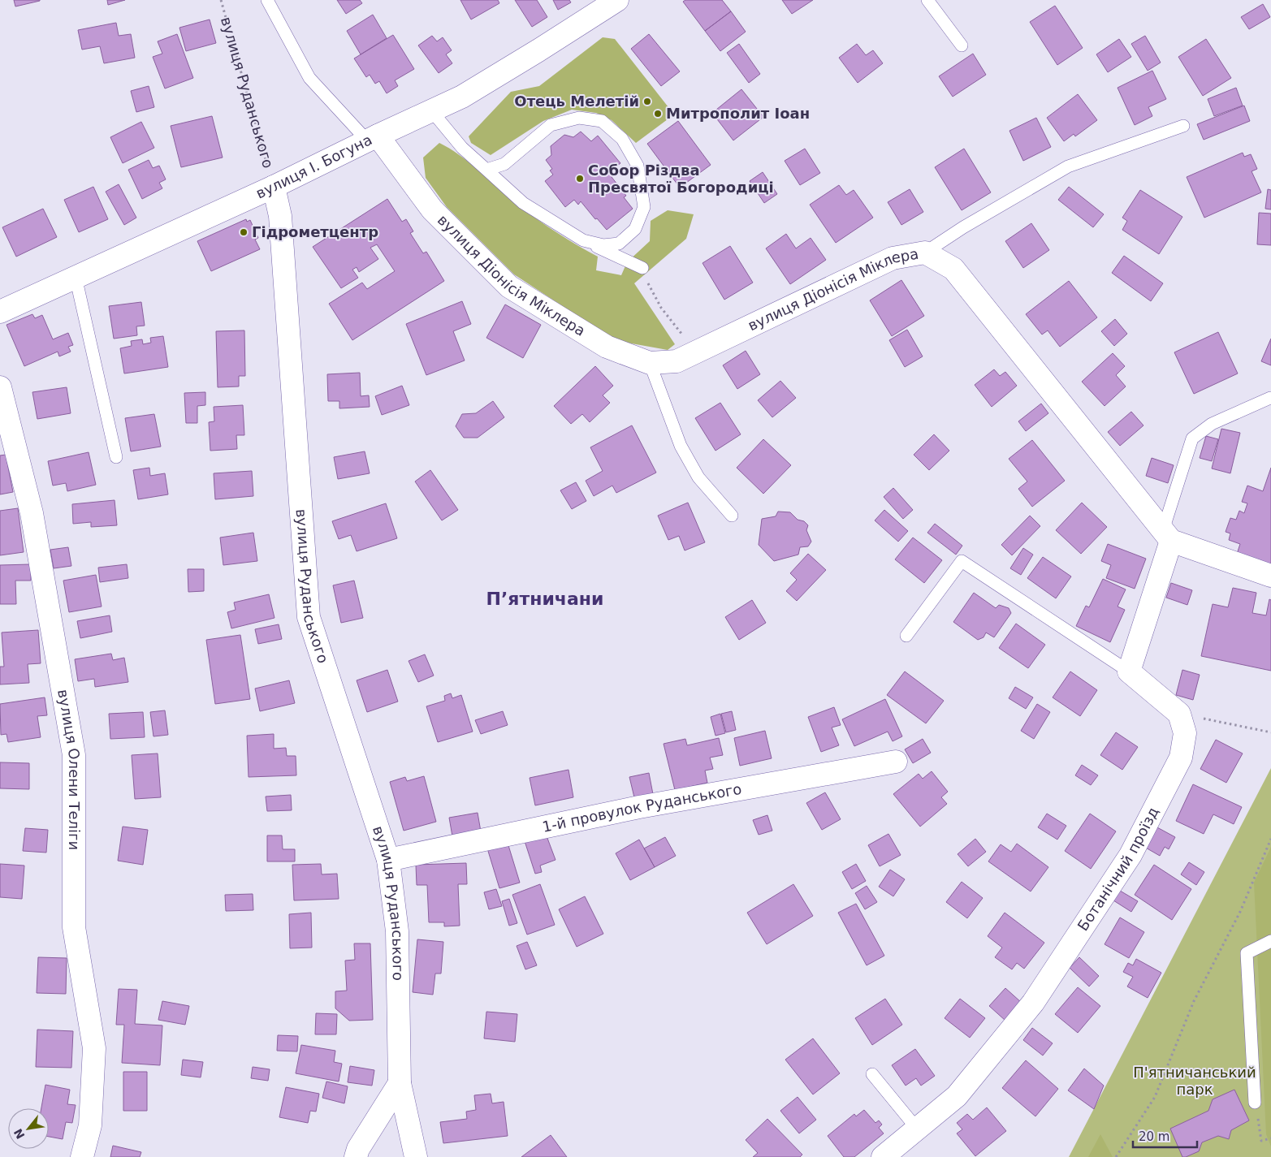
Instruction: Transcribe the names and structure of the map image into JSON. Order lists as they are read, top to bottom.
{
  "streets": {
    "street": [
      "вулиця Руданського",
      "вулиця І. Богуна",
      "вулиця Діонісія Міклера",
      "вулиця Олени Теліги",
      "1-й провулок Руданського",
      "Ботанічний проїзд"
    ]
  },
  "crossings": [
    ["вулиця Руданського", "вулиця І. Богуна"],
    ["вулиця Руданського", "1-й провулок Руданського"],
    ["вулиця І. Богуна", "вулиця Діонісія Міклера"]
  ],
  "districts": ["П’ятничани"],
  "parks": ["П'ятничанський парк"],
  "places": [
    "Отець Мелетій",
    "Митрополит Іоан",
    "Собор Різдва Пресвятої Богородиці",
    "Гідрометцентр"
  ],
  "scale_bar": "20 m",
  "north": "bottom left"
}
